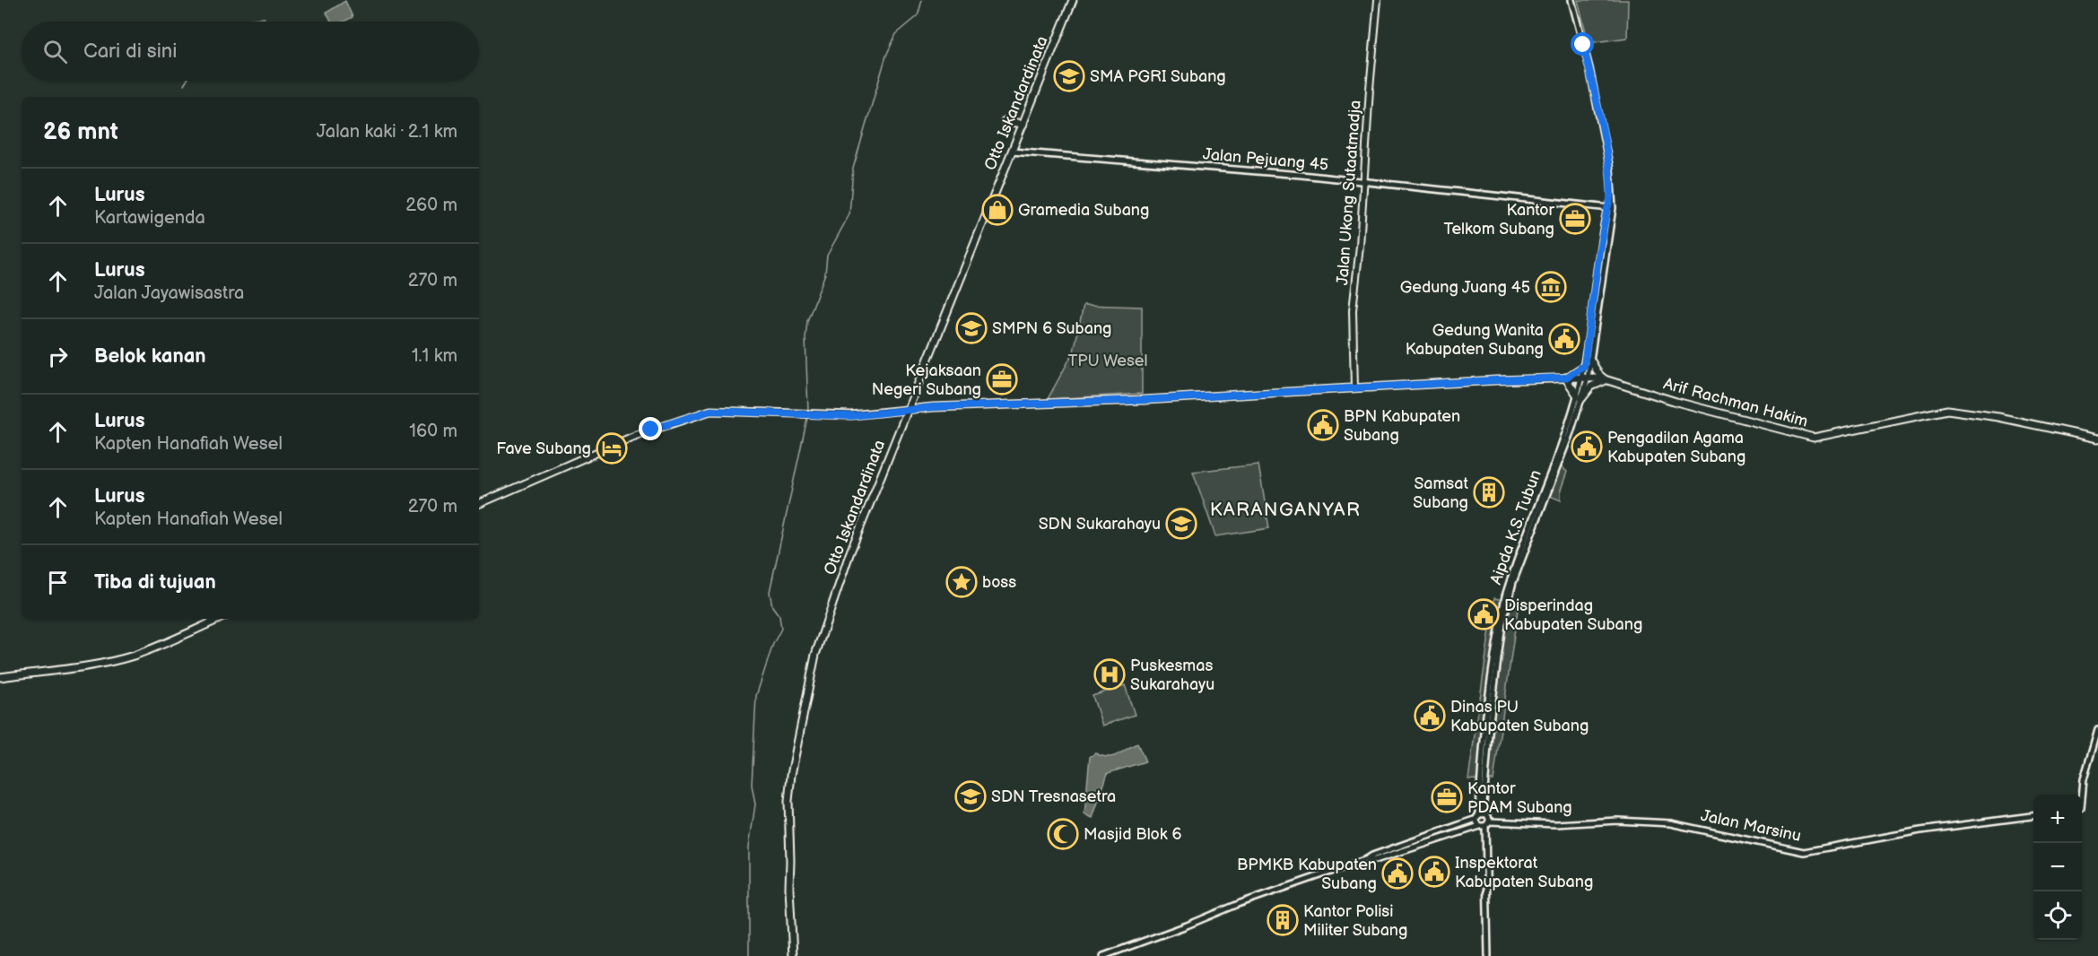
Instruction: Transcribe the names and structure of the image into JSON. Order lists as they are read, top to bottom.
{
  "streets": {
    "main road": ["Otto Iskandardinata", "Jalan Ukong Sutaatmadja", "Arif Rachman Hakim"],
    "street": ["Jalan Pejuang 45", "Aipda K.S. Tubun", "Jalan Marsinu"]
  },
  "crossings": [
    ["Otto Iskandardinata", "Jalan Pejuang 45"],
    ["Otto Iskandardinata", "Arif Rachman Hakim"],
    ["Jalan Pejuang 45", "Jalan Ukong Sutaatmadja"],
    ["Jalan Ukong Sutaatmadja", "Arif Rachman Hakim"],
    ["Arif Rachman Hakim", "Aipda K.S. Tubun"]
  ],
  "districts": ["KARANGANYAR"],
  "parks": ["TPU Wesel"],
  "places": {
    "school or university": [
      "SMA PGRI Subang",
      "SMPN 6 Subang",
      "SDN Sukarahayu",
      "SDN Tresnasetra"
    ],
    "shop": ["Gramedia Subang"],
    "office": ["Kantor Telkom Subang", "Kejaksaan Negeri Subang", "Kantor PDAM Subang"],
    "museum": ["Gedung Juang 45"],
    "public building": [
      "Gedung Wanita Kabupaten Subang",
      "BPN Kabupaten Subang",
      "Pengadilan Agama Kabupaten Subang",
      "Disperindag Kabupaten Subang",
      "Dinas PU Kabupaten Subang",
      "Inspektorat Kabupaten Subang",
      "BPMKB Kabupaten Subang"
    ],
    "hotel": ["Fave Subang"],
    "building": ["Samsat Subang", "Kantor Polisi Militer Subang"],
    "place": ["boss"],
    "hospital": ["Puskesmas Sukarahayu"],
    "mosque": ["Masjid Blok 6"]
  },
  "page": {
    "search": "Cari di sini",
    "heading": ["26 mnt", "Jalan kaki · 2.1 km"],
    "list": [
      ["Lurus", "Kartawigenda", "260 m"],
      ["Lurus", "Jalan Jayawisastra", "270 m"],
      ["Belok kanan", "1.1 km"],
      ["Lurus", "Kapten Hanafiah Wesel", "160 m"],
      ["Lurus", "Kapten Hanafiah Wesel", "270 m"],
      "Tiba di tujuan"
    ],
    "map_buttons": ["+", "−"]
  }
}
